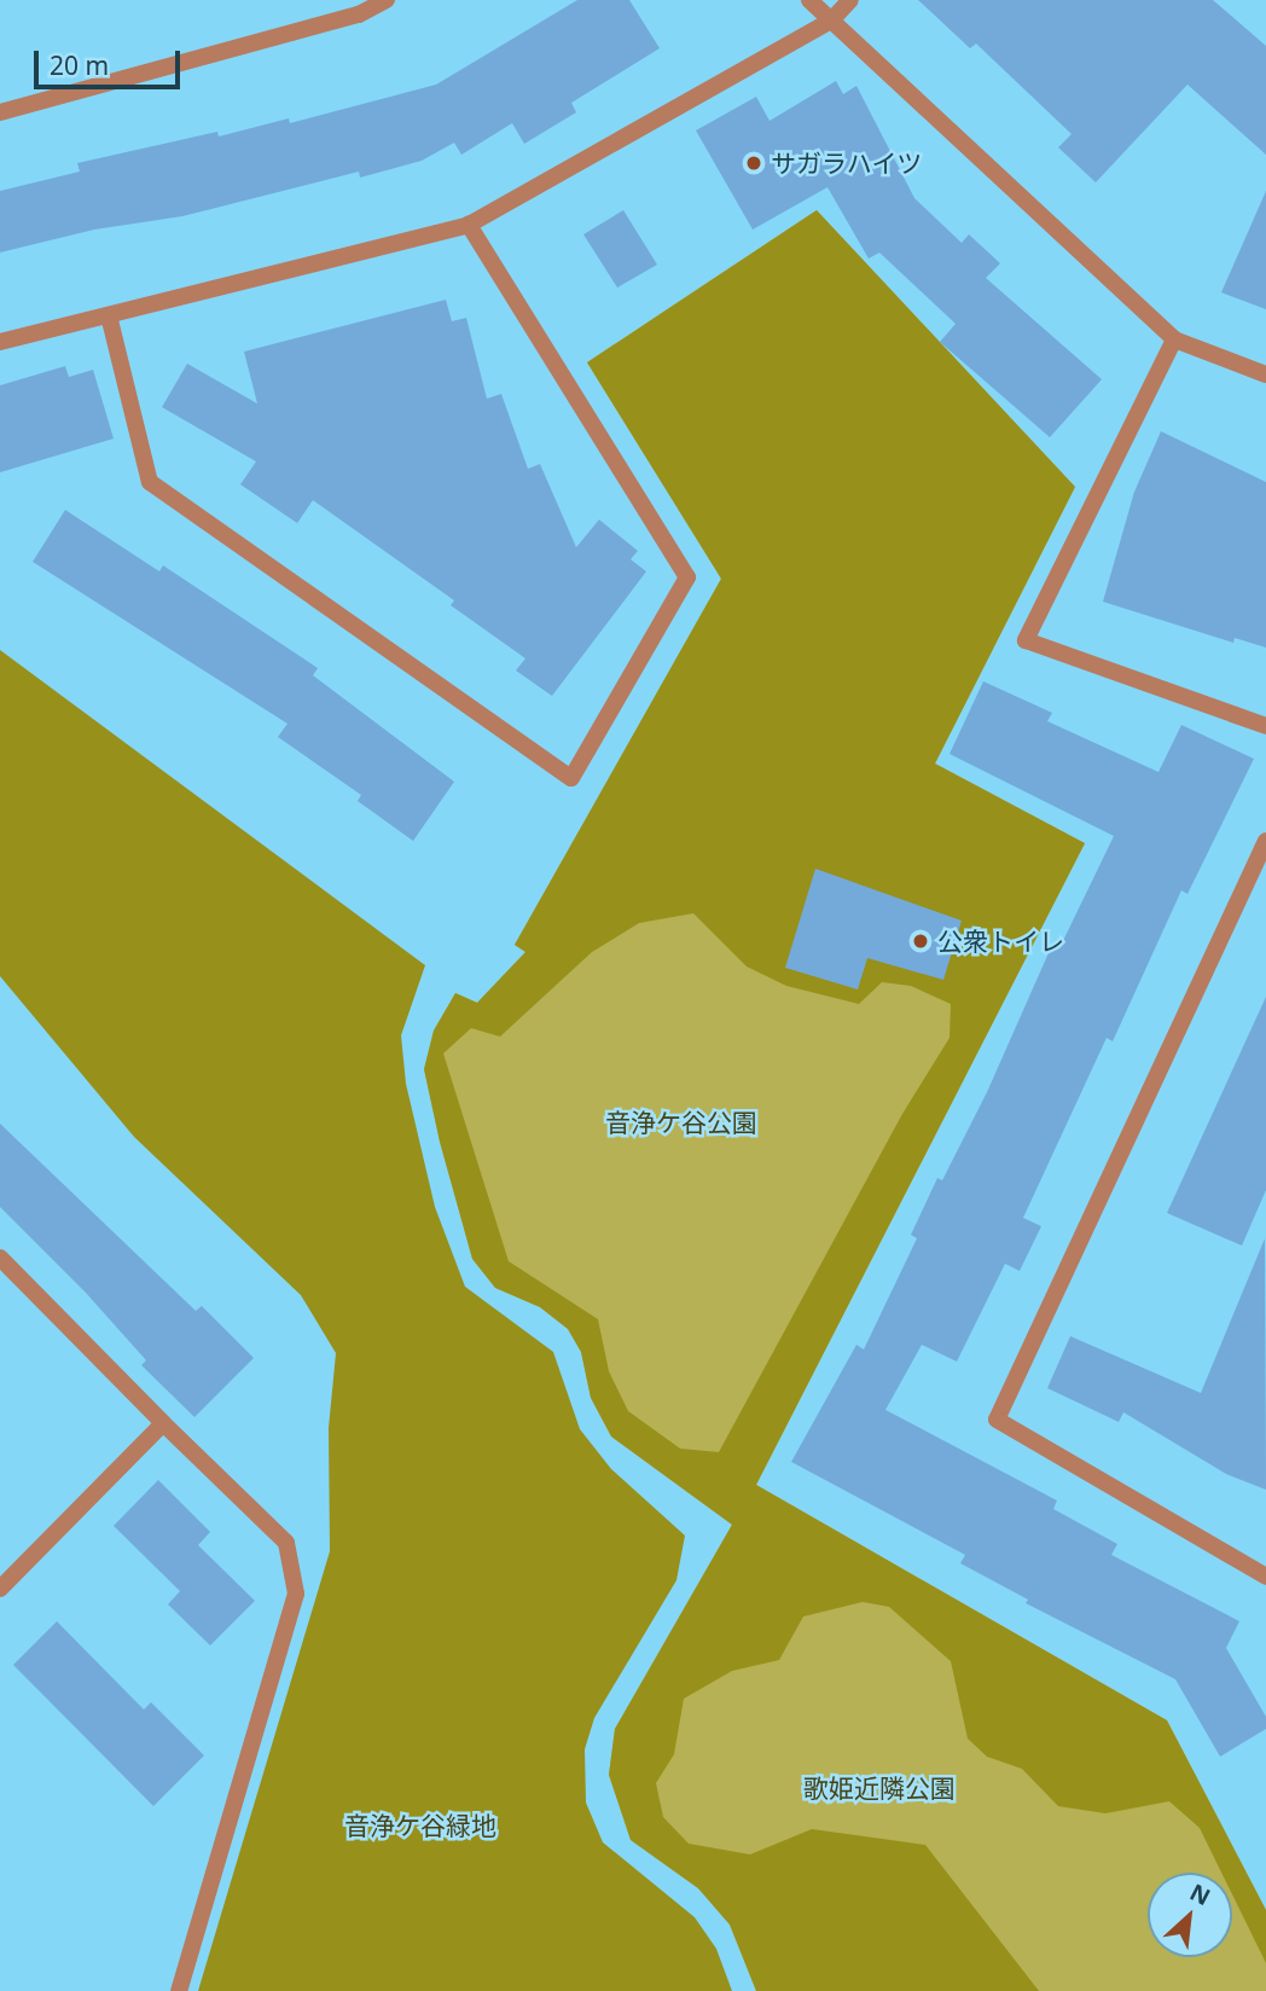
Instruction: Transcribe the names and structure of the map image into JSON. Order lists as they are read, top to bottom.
{
  "parks": ["音浄ケ谷公園", "歌姫近隣公園", "音浄ケ谷緑地"],
  "places": ["サガラハイツ", "公衆トイレ"],
  "scale_bar": "20 m",
  "north": "top right"
}
